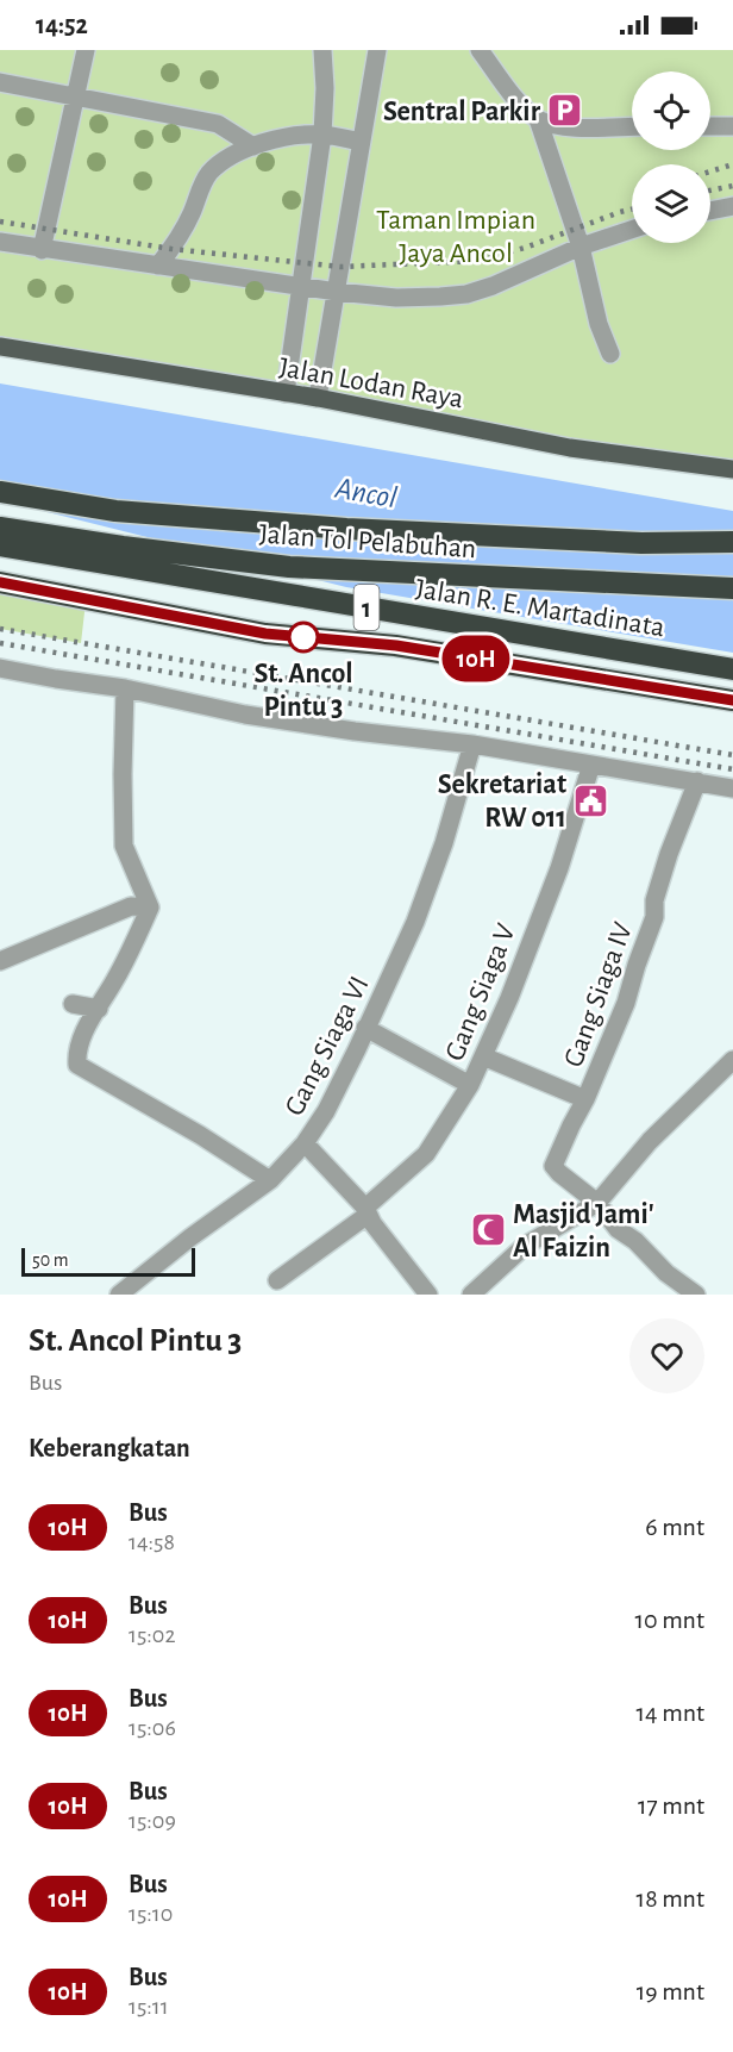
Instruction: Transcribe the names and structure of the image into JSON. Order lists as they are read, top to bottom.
{
  "streets": {
    "highway": ["Jalan Tol Pelabuhan", "1", "Jalan R. E. Martadinata"],
    "main road": ["Jalan Lodan Raya"],
    "street": ["Gang Siaga V", "Gang Siaga IV", "Gang Siaga VI"]
  },
  "water": ["Ancol"],
  "parks": ["Taman Impian Jaya Ancol"],
  "places": {
    "parking": ["Sentral Parkir"],
    "other": ["St. Ancol Pintu 3"],
    "public building": ["Sekretariat RW 011"],
    "mosque": ["Masjid Jami' Al Faizin"]
  },
  "lines": ["bus line 10H"],
  "scale_bar": "50 m",
  "page": {
    "status": "14:52",
    "on_map": "10H",
    "scale": "50 m",
    "heading": [
      ["St. Ancol Pintu 3", "Bus"],
      "Keberangkatan"
    ],
    "list": [
      {
        "mark": "10H",
        "name": "Bus",
        "note": "14:58",
        "value": "6 mnt"
      },
      {
        "mark": "10H",
        "name": "Bus",
        "note": "15:02",
        "value": "10 mnt"
      },
      {
        "mark": "10H",
        "name": "Bus",
        "note": "15:06",
        "value": "14 mnt"
      },
      {
        "mark": "10H",
        "name": "Bus",
        "note": "15:09",
        "value": "17 mnt"
      },
      {
        "mark": "10H",
        "name": "Bus",
        "note": "15:10",
        "value": "18 mnt"
      },
      {
        "mark": "10H",
        "name": "Bus",
        "note": "15:11",
        "value": "19 mnt"
      }
    ]
  }
}
